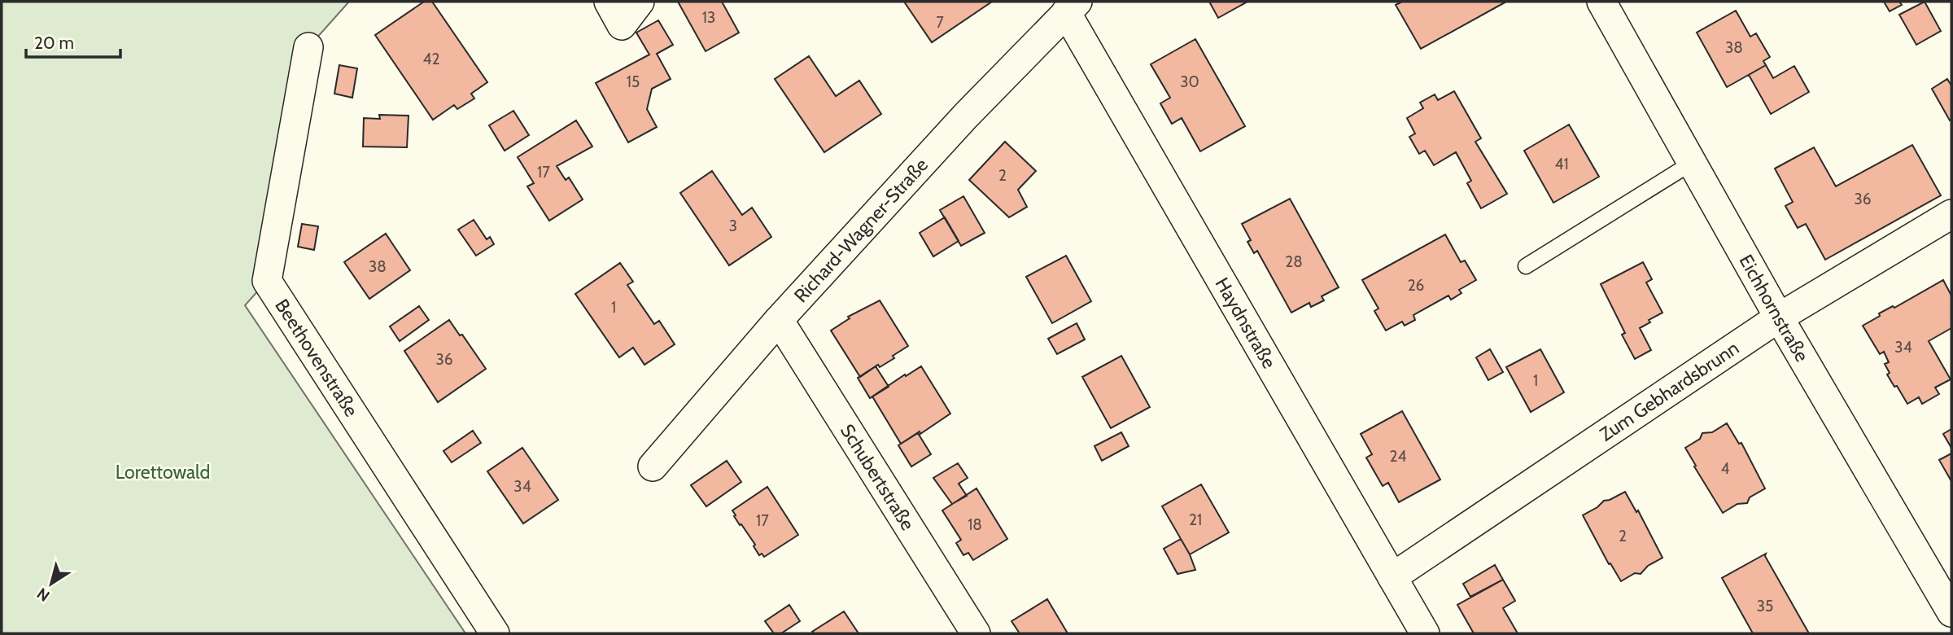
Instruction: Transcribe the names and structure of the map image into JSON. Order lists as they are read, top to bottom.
{
  "streets": {
    "street": [
      "Richard-Wagner-Straße",
      "Eichhornstraße",
      "Haydnstraße",
      "Beethovenstraße",
      "Zum Gebhardsbrunn",
      "Schubertstraße"
    ]
  },
  "crossings": [
    ["Richard-Wagner-Straße", "Haydnstraße"],
    ["Richard-Wagner-Straße", "Schubertstraße"],
    ["Eichhornstraße", "Zum Gebhardsbrunn"],
    ["Haydnstraße", "Zum Gebhardsbrunn"]
  ],
  "parks": ["Lorettowald"],
  "house_numbers": [
    "13",
    "7",
    "38",
    "42",
    "15",
    "30",
    "41",
    "17",
    "2",
    "36",
    "3",
    "28",
    "38",
    "26",
    "1",
    "34",
    "36",
    "1",
    "24",
    "4",
    "34",
    "21",
    "17",
    "18",
    "2",
    "35"
  ],
  "scale_bar": "20 m",
  "north": "bottom left"
}
